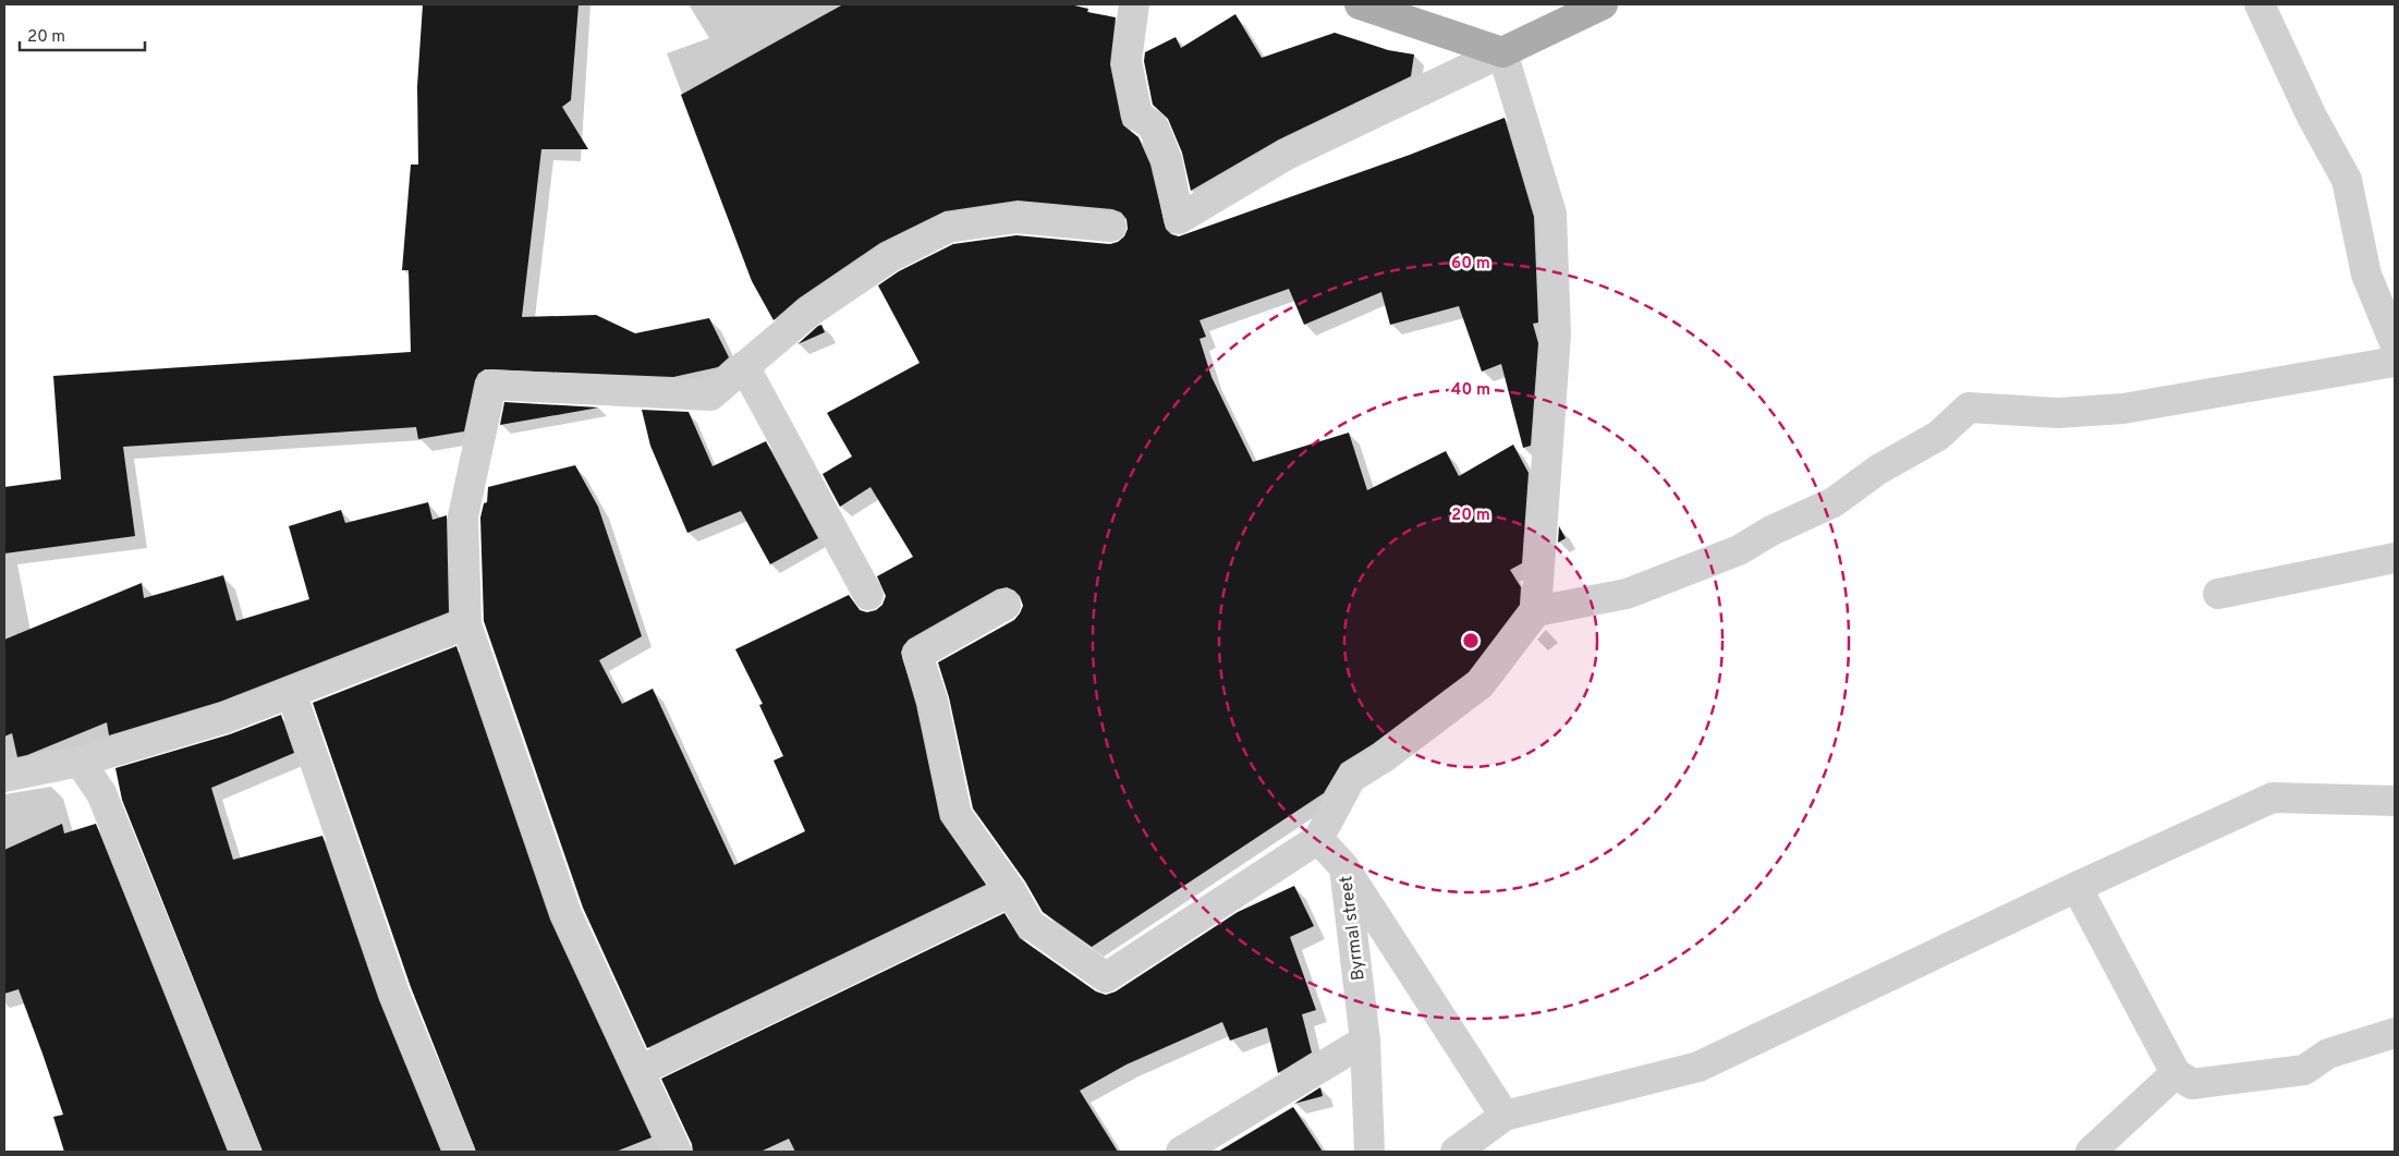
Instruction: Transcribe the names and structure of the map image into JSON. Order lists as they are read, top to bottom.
{
  "streets": {
    "street": ["Byrmal street"]
  },
  "scale_bar": "20 m",
  "rings": ["60 m", "40 m", "20 m"]
}
